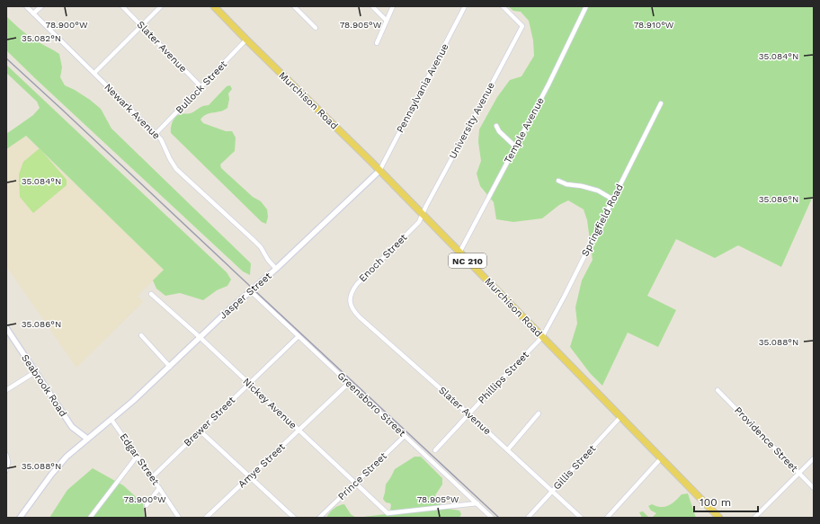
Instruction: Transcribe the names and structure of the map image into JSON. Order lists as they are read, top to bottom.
{
  "streets": {
    "main road": ["Murchison Road", "NC 210"],
    "street": [
      "Slater Avenue",
      "Bullock Street",
      "Pennsylvania Avenue",
      "Newark Avenue",
      "University Avenue",
      "Temple Avenue",
      "Springfield Road",
      "Enoch Street",
      "Jasper Street",
      "Phillips Street",
      "Seabrook Road",
      "Nickey Avenue",
      "Greensboro Street",
      "Brewer Street",
      "Providence Street",
      "Edgar Street",
      "Amye Street",
      "Gillis Street",
      "Prince Street"
    ]
  },
  "crossings": [
    ["Slater Avenue", "Bullock Street"],
    ["Slater Avenue", "Enoch Street"],
    ["Slater Avenue", "Phillips Street"],
    ["Slater Avenue", "Gillis Street"],
    ["Bullock Street", "Murchison Road"],
    ["Bullock Street", "Newark Avenue"],
    ["Pennsylvania Avenue", "Murchison Road"],
    ["Pennsylvania Avenue", "Jasper Street"],
    ["Murchison Road", "University Avenue"],
    ["Murchison Road", "Temple Avenue"],
    ["Murchison Road", "Springfield Road"],
    ["Murchison Road", "Enoch Street"],
    ["Murchison Road", "Jasper Street"],
    ["Murchison Road", "Phillips Street"],
    ["Murchison Road", "Gillis Street"],
    ["Newark Avenue", "Jasper Street"],
    ["University Avenue", "Enoch Street"],
    ["Springfield Road", "Phillips Street"],
    ["Jasper Street", "Seabrook Road"],
    ["Jasper Street", "Nickey Avenue"],
    ["Jasper Street", "Greensboro Street"],
    ["Jasper Street", "Edgar Street"],
    ["Nickey Avenue", "Greensboro Street"],
    ["Nickey Avenue", "Brewer Street"],
    ["Nickey Avenue", "Amye Street"],
    ["Nickey Avenue", "Prince Street"],
    ["Greensboro Street", "Brewer Street"],
    ["Greensboro Street", "Amye Street"],
    ["Greensboro Street", "Prince Street"],
    ["Brewer Street", "Edgar Street"]
  ],
  "scale_bar": "100 m",
  "coordinates": [
    "78.900°W",
    "78.905°W",
    "78.910°W",
    "35.082°N",
    "35.084°N",
    "35.086°N",
    "35.088°N"
  ]
}
